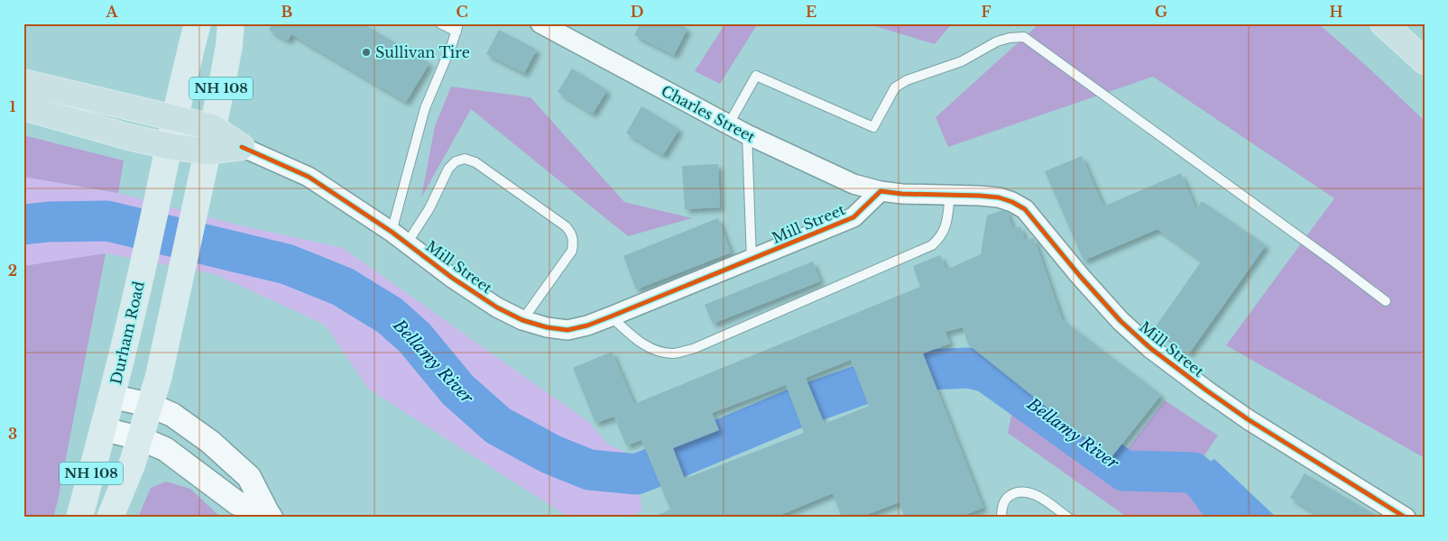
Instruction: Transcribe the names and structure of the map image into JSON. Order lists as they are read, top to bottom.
{
  "streets": {
    "main road": ["NH 108", "Durham Road"],
    "street": ["Charles Street", "Mill Street"]
  },
  "crossings": [
    ["NH 108", "Durham Road"],
    ["Charles Street", "Mill Street"]
  ],
  "water": ["Bellamy River"],
  "places": ["Sullivan Tire"],
  "grid": {
    "columns": [
      "A",
      "B",
      "C",
      "D",
      "E",
      "F",
      "G",
      "H"
    ],
    "rows": ["1", "2", "3"]
  }
}
